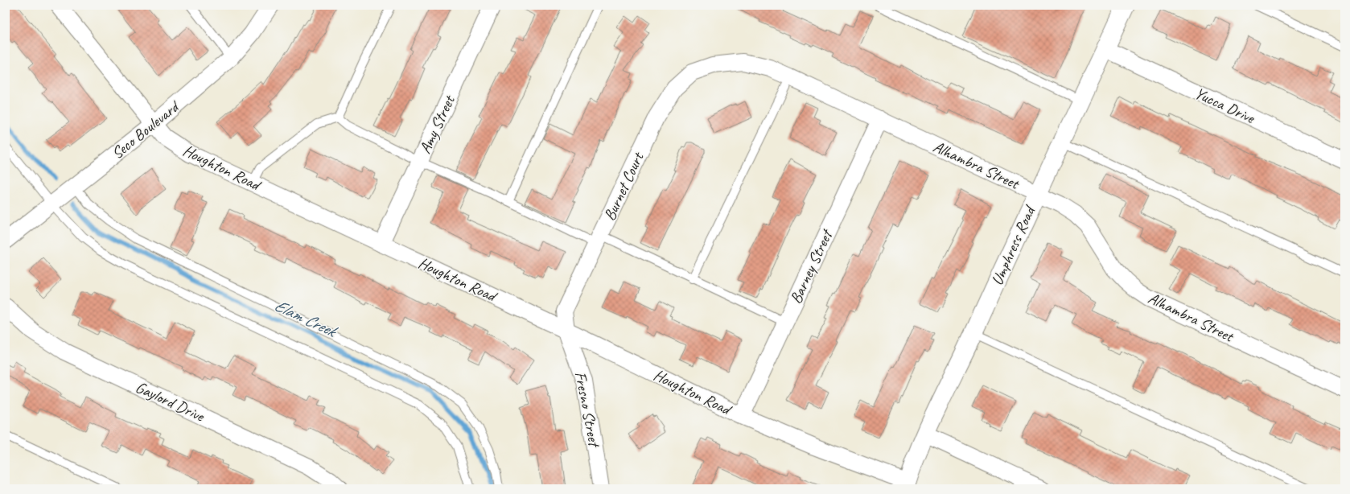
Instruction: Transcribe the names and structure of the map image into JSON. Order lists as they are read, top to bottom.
{
  "streets": {
    "street": [
      "Yucca Drive",
      "Amy Street",
      "Seco Boulevard",
      "Alhambra Street",
      "Houghton Road",
      "Burnet Court",
      "Umphress Road",
      "Barney Street",
      "Gaylord Drive",
      "Fresno Street"
    ]
  },
  "crossings": [
    ["Yucca Drive", "Umphress Road"],
    ["Amy Street", "Houghton Road"],
    ["Seco Boulevard", "Houghton Road"],
    ["Alhambra Street", "Burnet Court"],
    ["Alhambra Street", "Umphress Road"],
    ["Alhambra Street", "Barney Street"],
    ["Houghton Road", "Burnet Court"],
    ["Houghton Road", "Umphress Road"],
    ["Houghton Road", "Barney Street"],
    ["Houghton Road", "Fresno Street"],
    ["Burnet Court", "Fresno Street"]
  ],
  "water": ["Elam Creek"]
}
